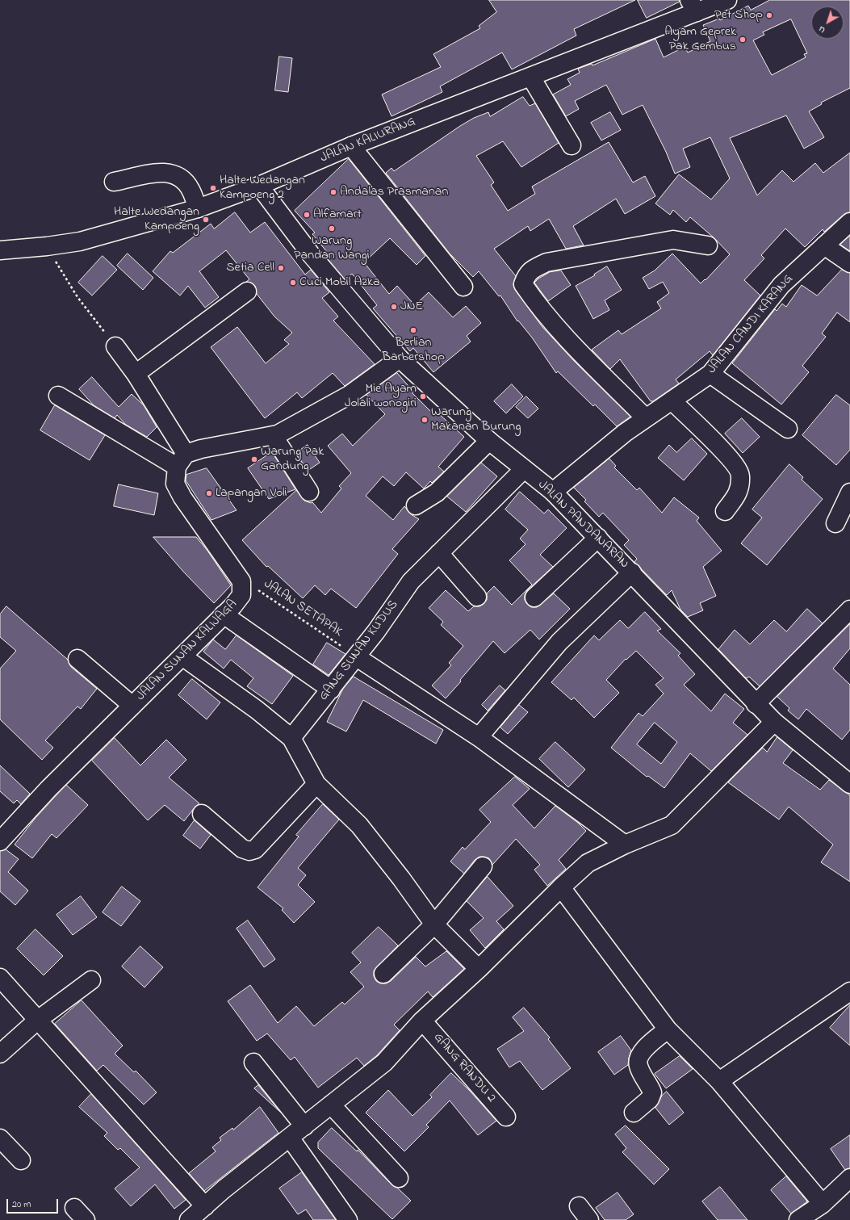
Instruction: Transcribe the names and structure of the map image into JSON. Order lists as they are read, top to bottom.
{
  "streets": {
    "street": [
      "JALAN KALIURANG",
      "JALAN CANDI KARANG",
      "JALAN PANDANARAN",
      "JALAN SUNAN KALIJAGA",
      "GANG SUNAN KUDUS",
      "GANG RANDU 2"
    ],
    "path": ["JALAN SETAPAK"]
  },
  "crossings": [
    ["JALAN KALIURANG", "JALAN PANDANARAN"],
    ["JALAN CANDI KARANG", "JALAN PANDANARAN"],
    ["JALAN PANDANARAN", "GANG SUNAN KUDUS"],
    ["JALAN SETAPAK", "JALAN SUNAN KALIJAGA"],
    ["JALAN SETAPAK", "GANG SUNAN KUDUS"]
  ],
  "places": [
    "Pet Shop",
    "Ayam Geprek Pak Gembus",
    "Halte Wedangan Kampoeng 2",
    "Andalas Prasmanan",
    "Alfamart",
    "Halte Wedangan Kampoeng",
    "Warung Pandan Wangi",
    "Setia Cell",
    "Cuci Mobil Azka",
    "JNE",
    "Berlian Barbershop",
    "Mie Ayam Jolali wonogiri",
    "Warung Makanan Burung",
    "Warung Pak Gandung",
    "Lapangan Voli"
  ],
  "scale_bar": "20 m",
  "north": "bottom left"
}
